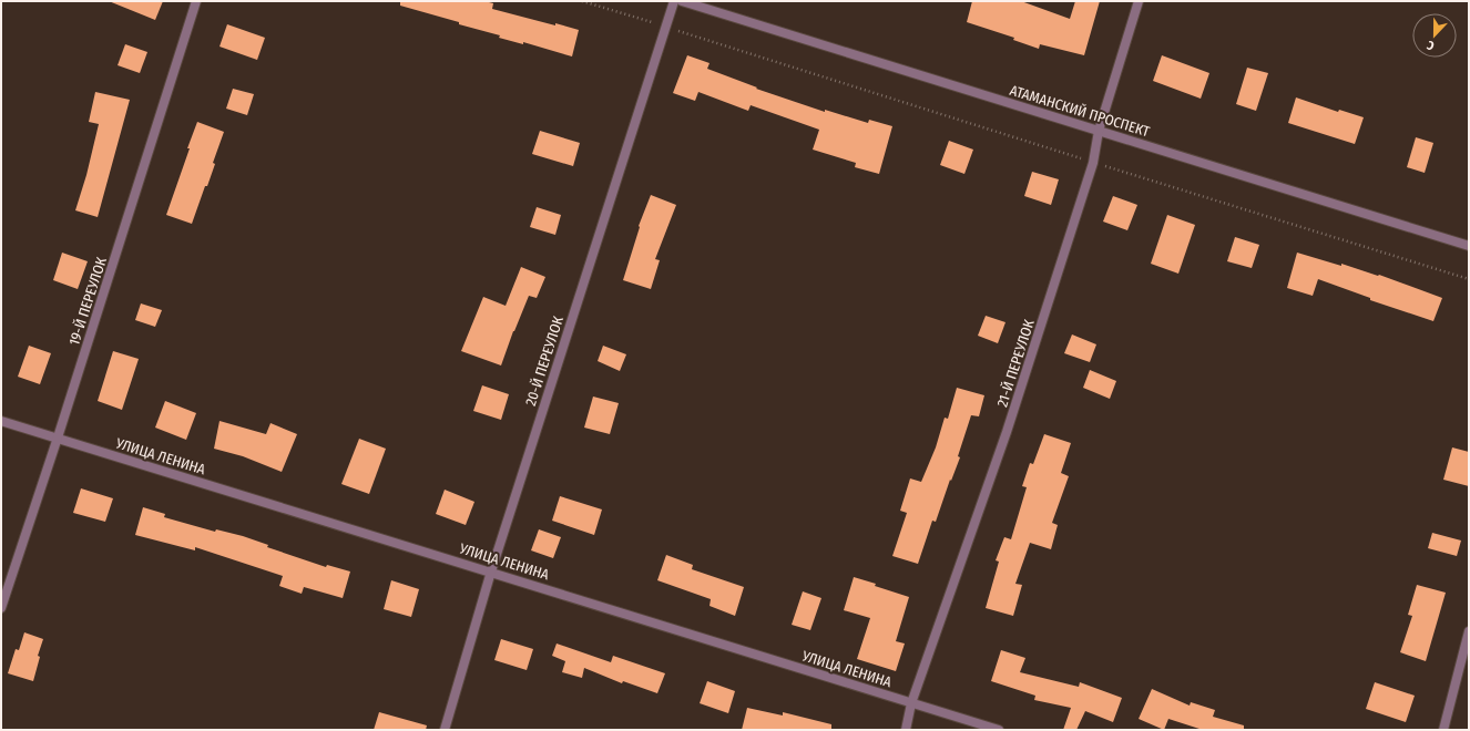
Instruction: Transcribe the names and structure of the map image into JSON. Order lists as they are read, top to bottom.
{
  "streets": {
    "street": [
      "АТАМАНСКИЙ ПРОСПЕКТ",
      "19-Й ПЕРЕУЛОК",
      "20-Й ПЕРЕУЛОК",
      "21-Й ПЕРЕУЛОК",
      "УЛИЦА ЛЕНИНА"
    ]
  },
  "crossings": [
    ["АТАМАНСКИЙ ПРОСПЕКТ", "21-Й ПЕРЕУЛОК"],
    ["19-Й ПЕРЕУЛОК", "УЛИЦА ЛЕНИНА"],
    ["20-Й ПЕРЕУЛОК", "УЛИЦА ЛЕНИНА"],
    ["21-Й ПЕРЕУЛОК", "УЛИЦА ЛЕНИНА"]
  ],
  "north": "bottom"
}
